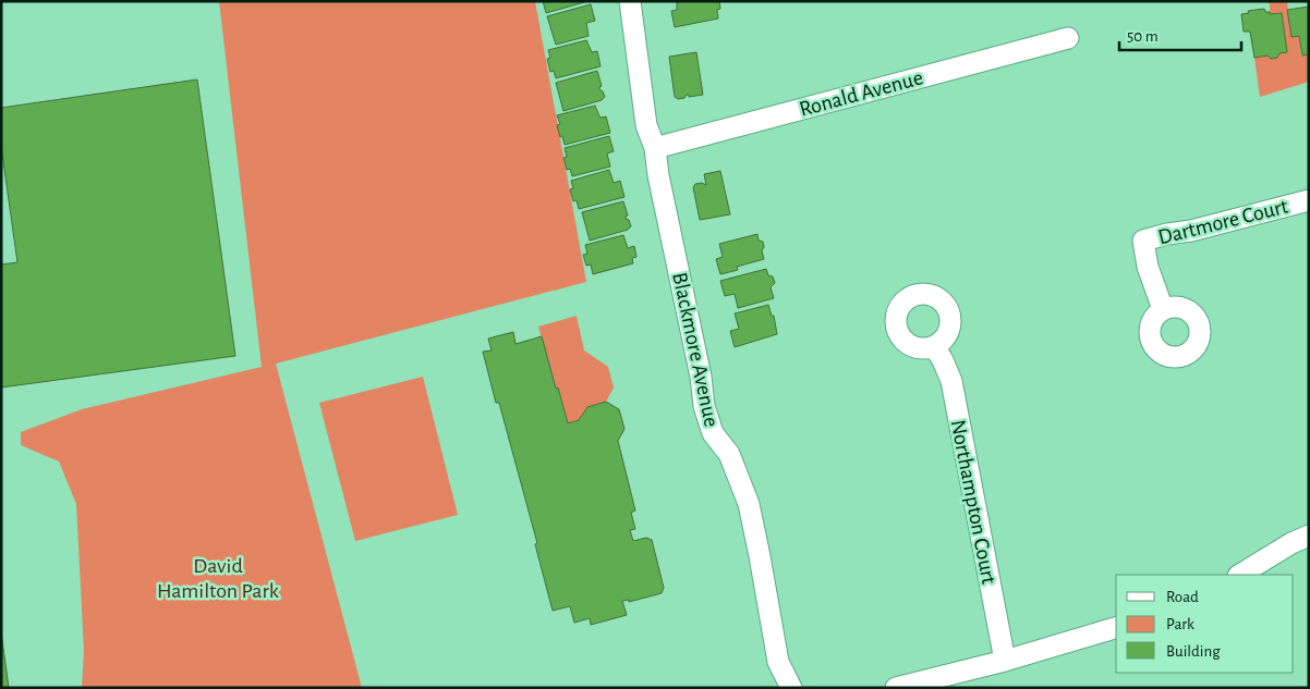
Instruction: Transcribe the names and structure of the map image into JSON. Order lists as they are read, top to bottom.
{
  "streets": {
    "street": [
      "Ronald Avenue",
      "Dartmore Court",
      "Blackmore Avenue",
      "Northampton Court"
    ]
  },
  "crossings": [
    ["Ronald Avenue", "Blackmore Avenue"]
  ],
  "parks": ["David Hamilton Park"],
  "legend": ["Road", "Park", "Building"],
  "scale_bar": "50 m"
}
